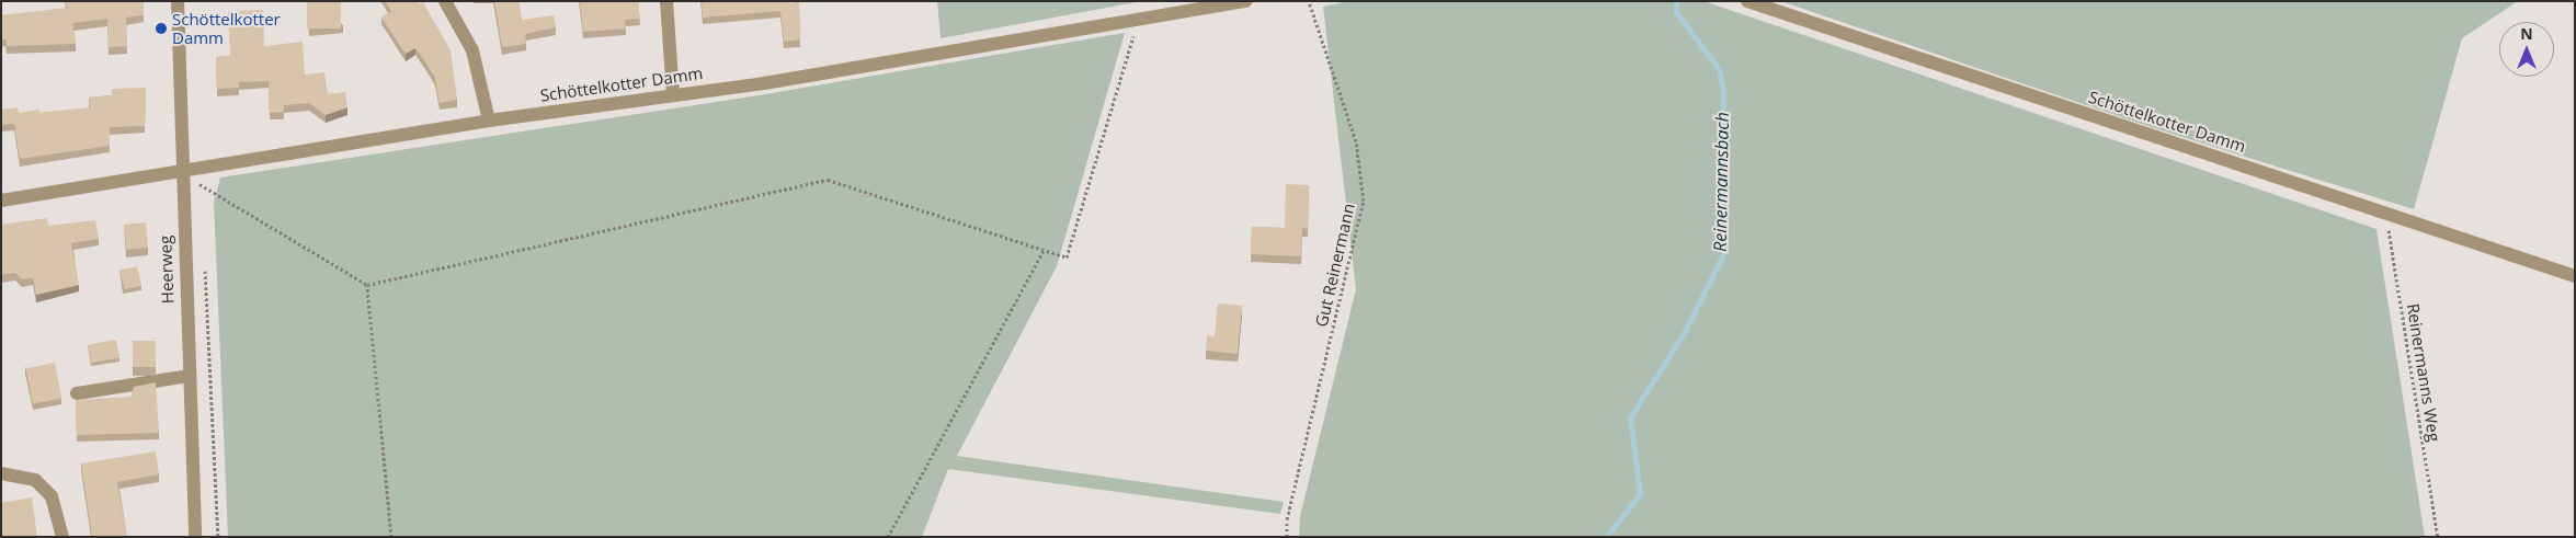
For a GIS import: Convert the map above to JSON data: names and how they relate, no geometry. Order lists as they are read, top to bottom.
{
  "streets": {
    "street": ["Schöttelkotter Damm", "Heerweg"],
    "path": ["Gut Reinermann", "Reinermanns Weg"]
  },
  "crossings": [
    ["Schöttelkotter Damm", "Heerweg"],
    ["Schöttelkotter Damm", "Reinermanns Weg"]
  ],
  "water": ["Reinermannsbach"],
  "places": ["Schöttelkotter Damm"],
  "north": "top"
}
